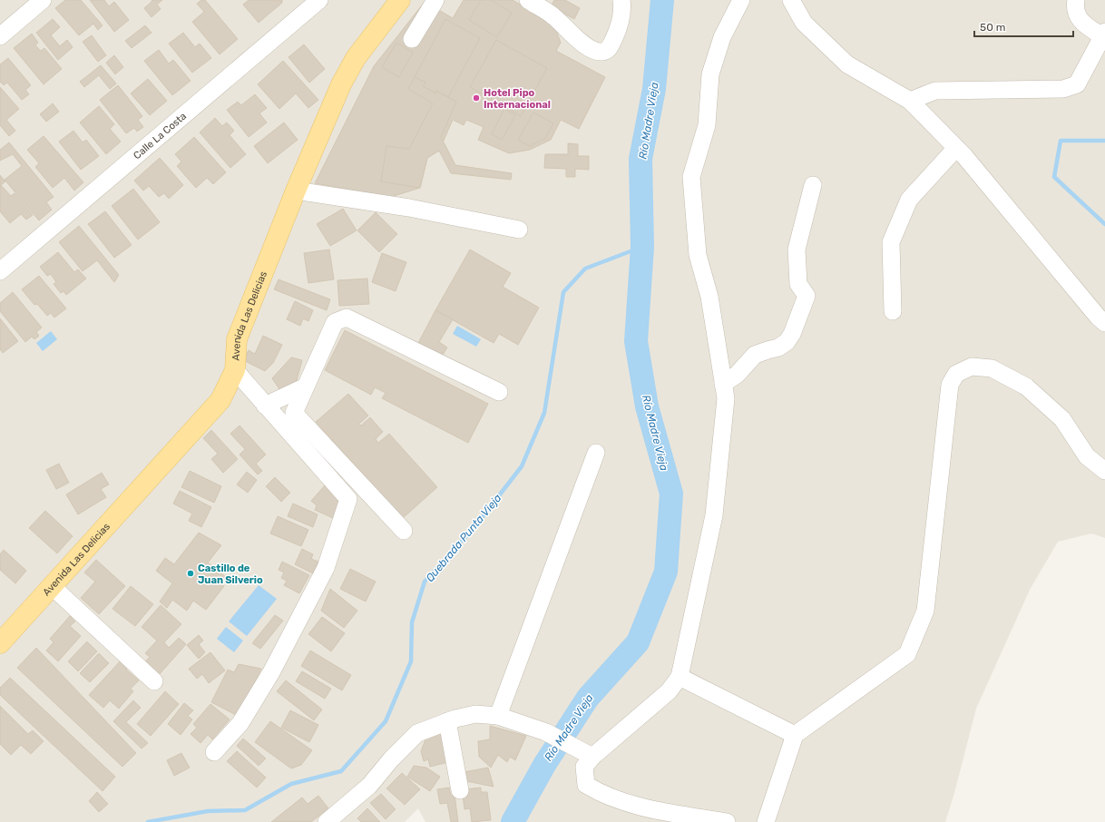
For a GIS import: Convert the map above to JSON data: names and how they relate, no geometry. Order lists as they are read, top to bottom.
{
  "streets": {
    "main road": ["Avenida Las Delicias"],
    "street": ["Calle La Costa"]
  },
  "water": ["Río Madre Vieja", "Quebrada Punta Vieja"],
  "places": ["Hotel Pipo Internacional", "Castillo de Juan Silverio"],
  "scale_bar": "50 m"
}
